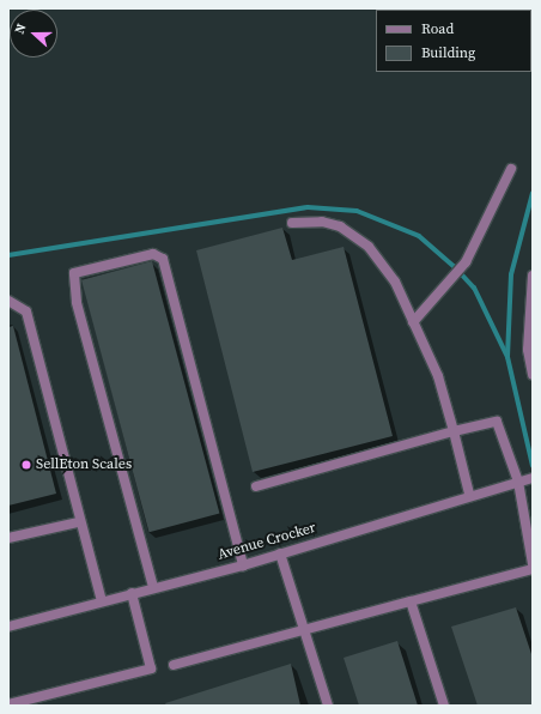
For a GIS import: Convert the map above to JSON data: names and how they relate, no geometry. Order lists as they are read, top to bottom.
{
  "streets": {
    "street": ["Avenue Crocker"]
  },
  "places": ["SellEton Scales"],
  "legend": ["Road", "Building"],
  "north": "left"
}
